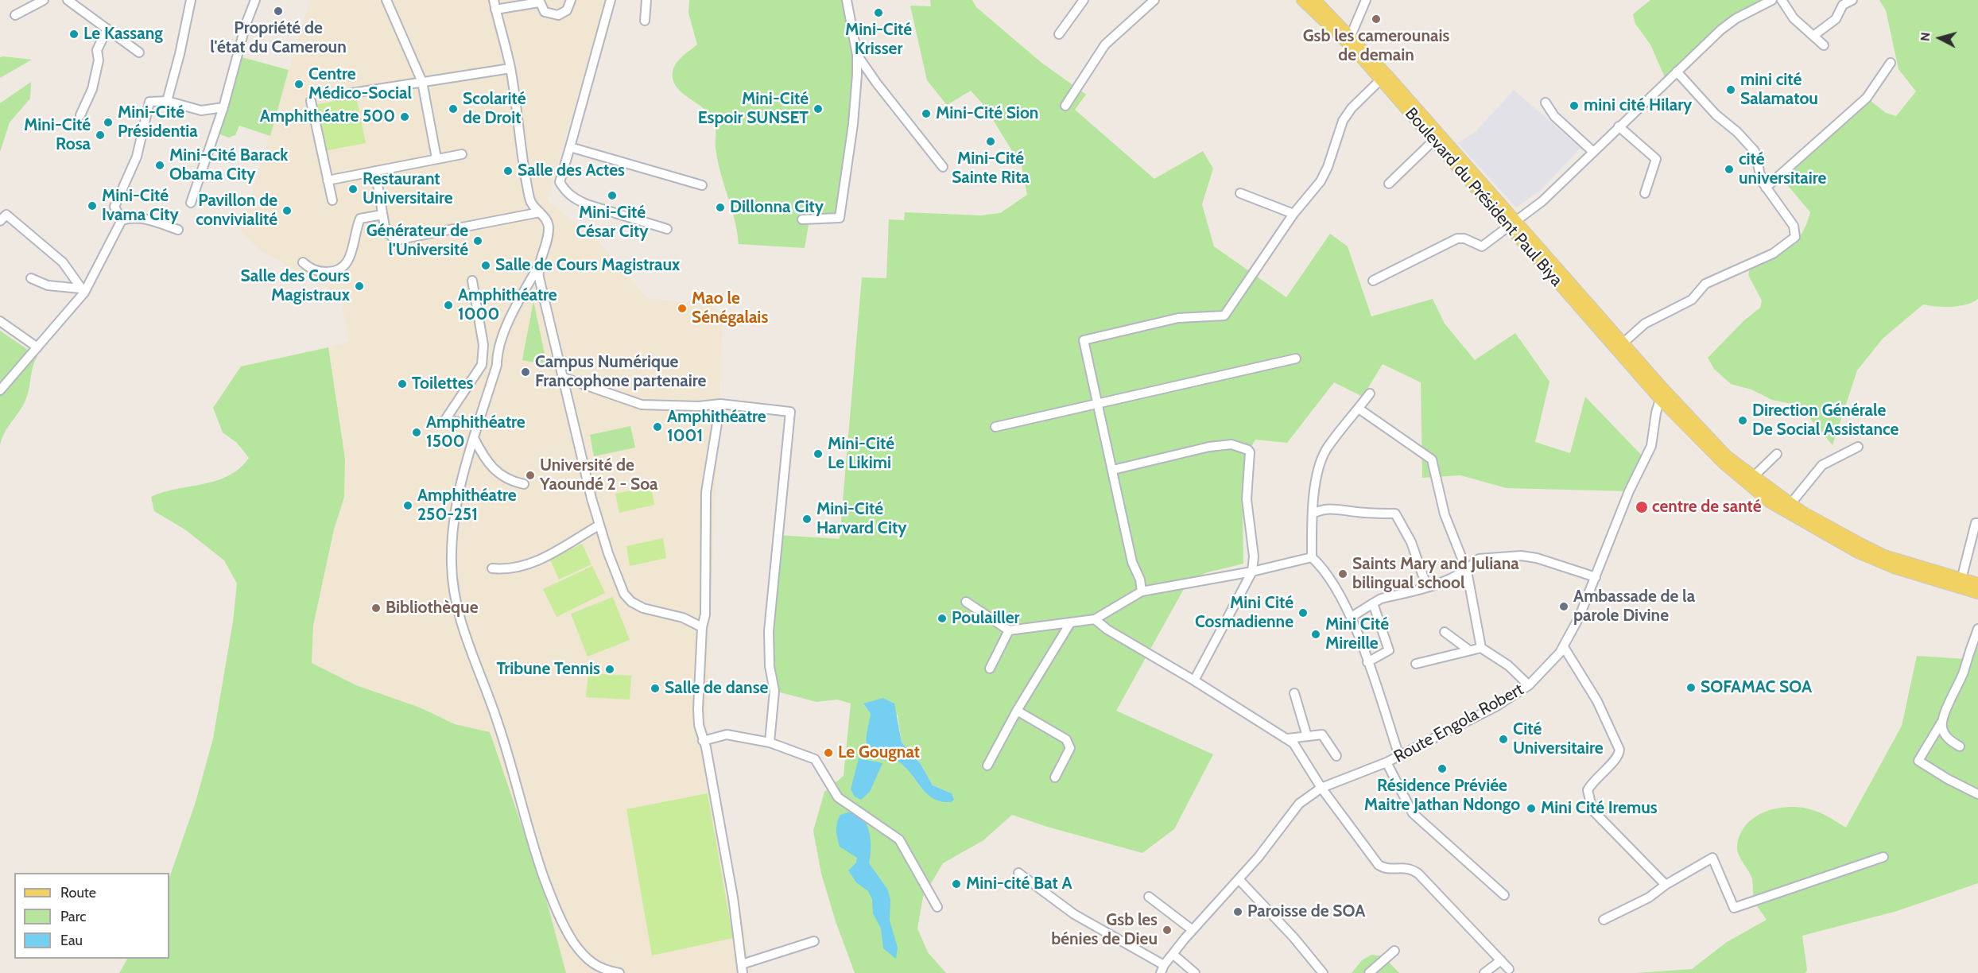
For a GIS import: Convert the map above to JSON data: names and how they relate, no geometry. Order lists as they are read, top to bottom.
{
  "streets": {
    "main road": ["Boulevard du Président Paul Biya"],
    "street": ["Route Engola Robert"]
  },
  "crossings": [
    ["Boulevard du Président Paul Biya", "Route Engola Robert"]
  ],
  "places": [
    "Propriété de l'état du Cameroun",
    "Mini-Cité Krisser",
    "Gsb les camerounais de demain",
    "Le Kassang",
    "Centre Médico-Social",
    "mini cité Salamatou",
    "mini cité Hilary",
    "Scolarité de Droit",
    "Mini-Cité Espoir SUNSET",
    "Mini-Cité Sion",
    "Amphithéatre 500",
    "Mini-Cité Présidentia",
    "Mini-Cité Rosa",
    "Mini-Cité Sainte Rita",
    "Mini-Cité Barack Obama City",
    "cité universitaire",
    "Salle des Actes",
    "Restaurant Universitaire",
    "Mini-Cité César City",
    "Mini-Cité Ivama City",
    "Dillonna City",
    "Pavillon de convivialité",
    "Générateur de l'Université",
    "Salle de Cours Magistraux",
    "Salle des Cours Magistraux",
    "Amphithéatre 1000",
    "Mao le Sénégalais",
    "Campus Numérique Francophone partenaire",
    "Toilettes",
    "Direction Générale De Social Assistance",
    "Amphithéatre 1001",
    "Amphithéatre 1500",
    "Mini-Cité Le Likimi",
    "Université de Yaoundé 2 - Soa",
    "Amphithéatre 250-251",
    "centre de santé",
    "Mini-Cité Harvard City",
    "Saints Mary and Juliana bilingual school",
    "Ambassade de la parole Divine",
    "Bibliothèque",
    "Mini Cité Cosmadienne",
    "Poulailler",
    "Mini Cité Mireille",
    "Tribune Tennis",
    "SOFAMAC SOA",
    "Salle de danse",
    "Cité Universitaire",
    "Le Gougnat",
    "Résidence Préviée Maitre Jathan Ndongo",
    "Mini Cité Iremus",
    "Mini-cité Bat A",
    "Paroisse de SOA",
    "Gsb les bénies de Dieu"
  ],
  "legend": ["Route", "Parc", "Eau"],
  "north": "left"
}
